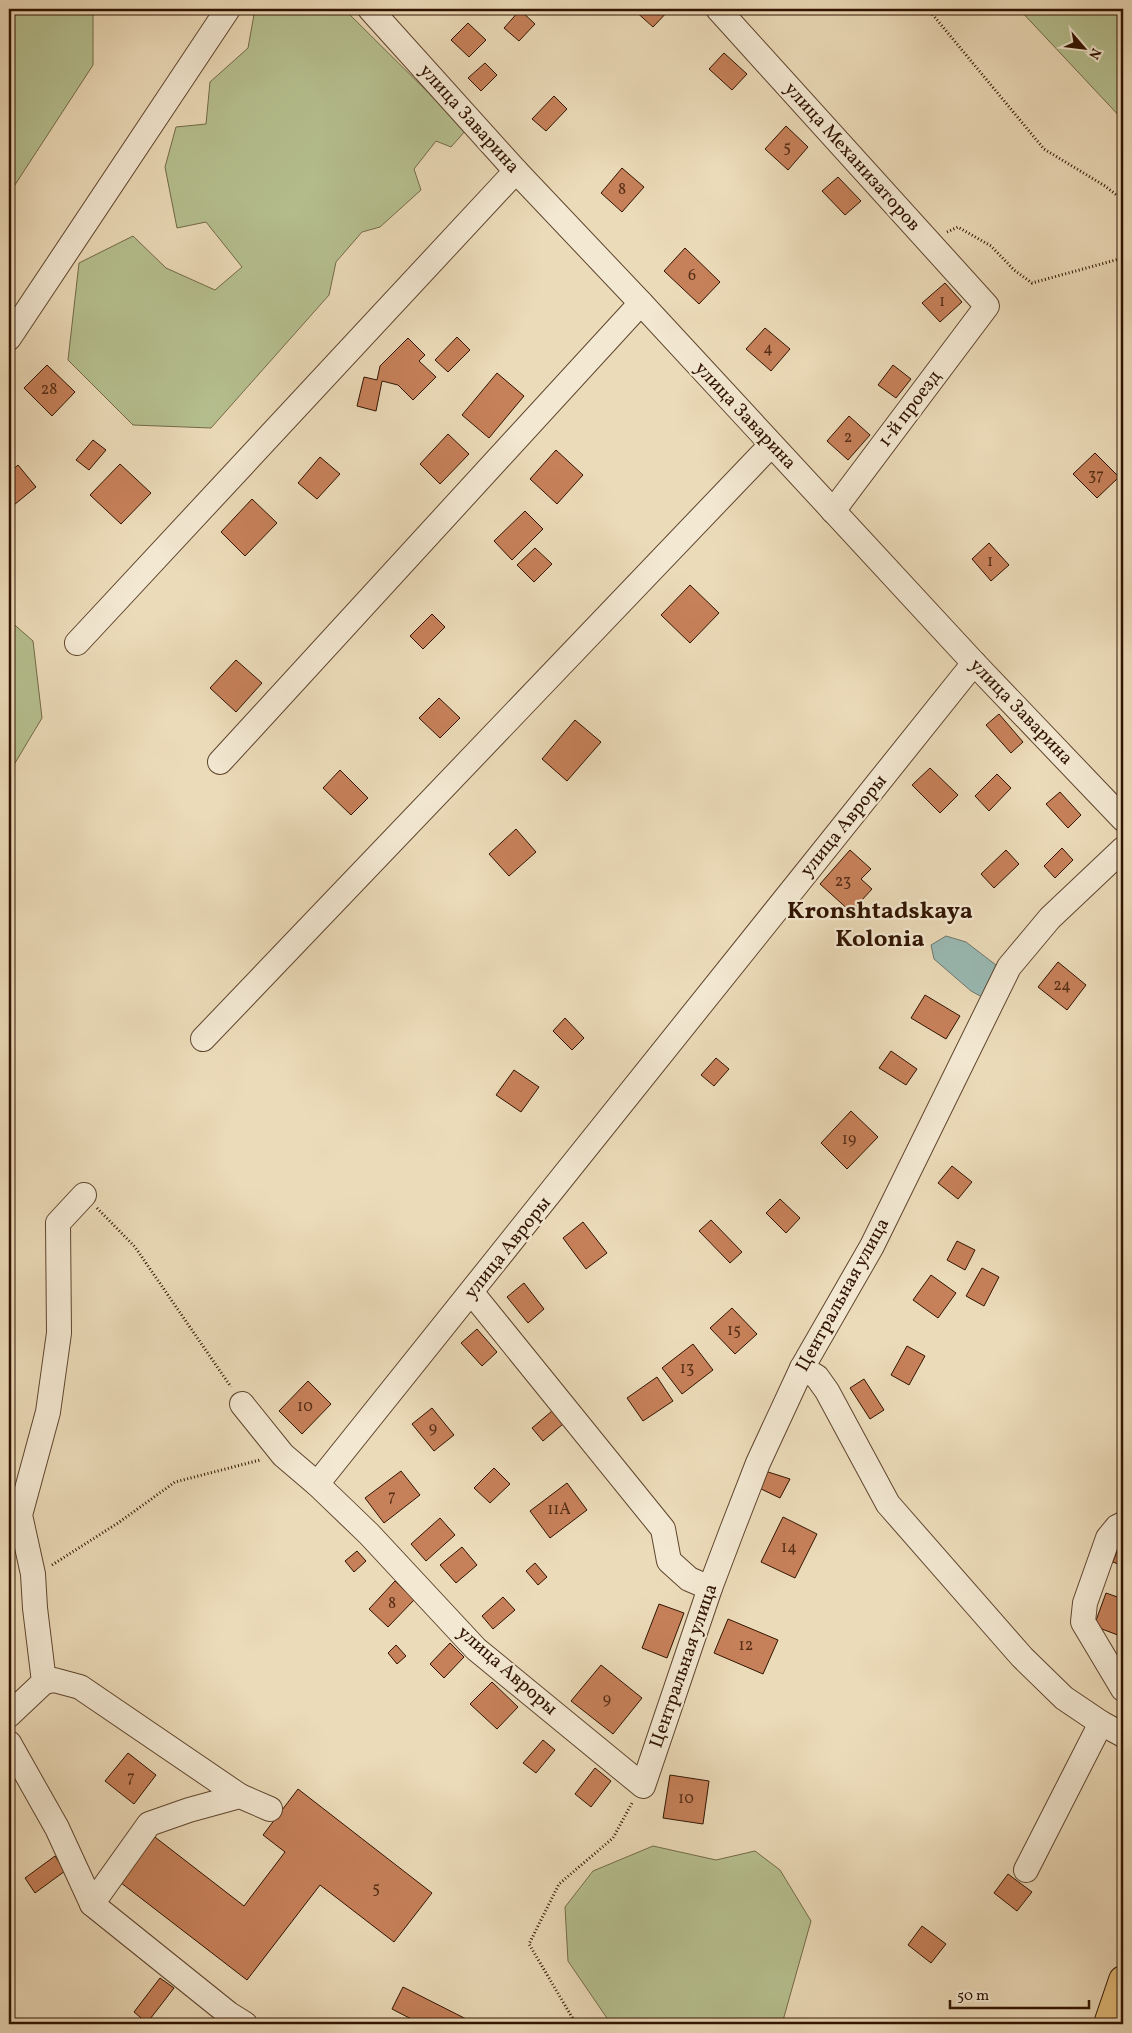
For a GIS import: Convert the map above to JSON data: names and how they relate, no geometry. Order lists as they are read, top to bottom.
{
  "streets": {
    "street": [
      "улица Заварина",
      "улица Механизаторов",
      "1-й проезд",
      "улица Авроры",
      "Центральная улица"
    ]
  },
  "crossings": [
    ["улица Заварина", "1-й проезд"],
    ["улица Заварина", "улица Авроры"],
    ["улица Механизаторов", "1-й проезд"],
    ["улица Авроры", "Центральная улица"]
  ],
  "districts": ["Kronshtadskaya Kolonia"],
  "house_numbers": [
    "5",
    "8",
    "6",
    "1",
    "4",
    "28",
    "2",
    "37",
    "1",
    "23",
    "24",
    "19",
    "15",
    "13",
    "10",
    "9",
    "7",
    "11А",
    "14",
    "8",
    "12",
    "9",
    "7",
    "10",
    "5"
  ],
  "scale_bar": "50 m",
  "north": "bottom right"
}
